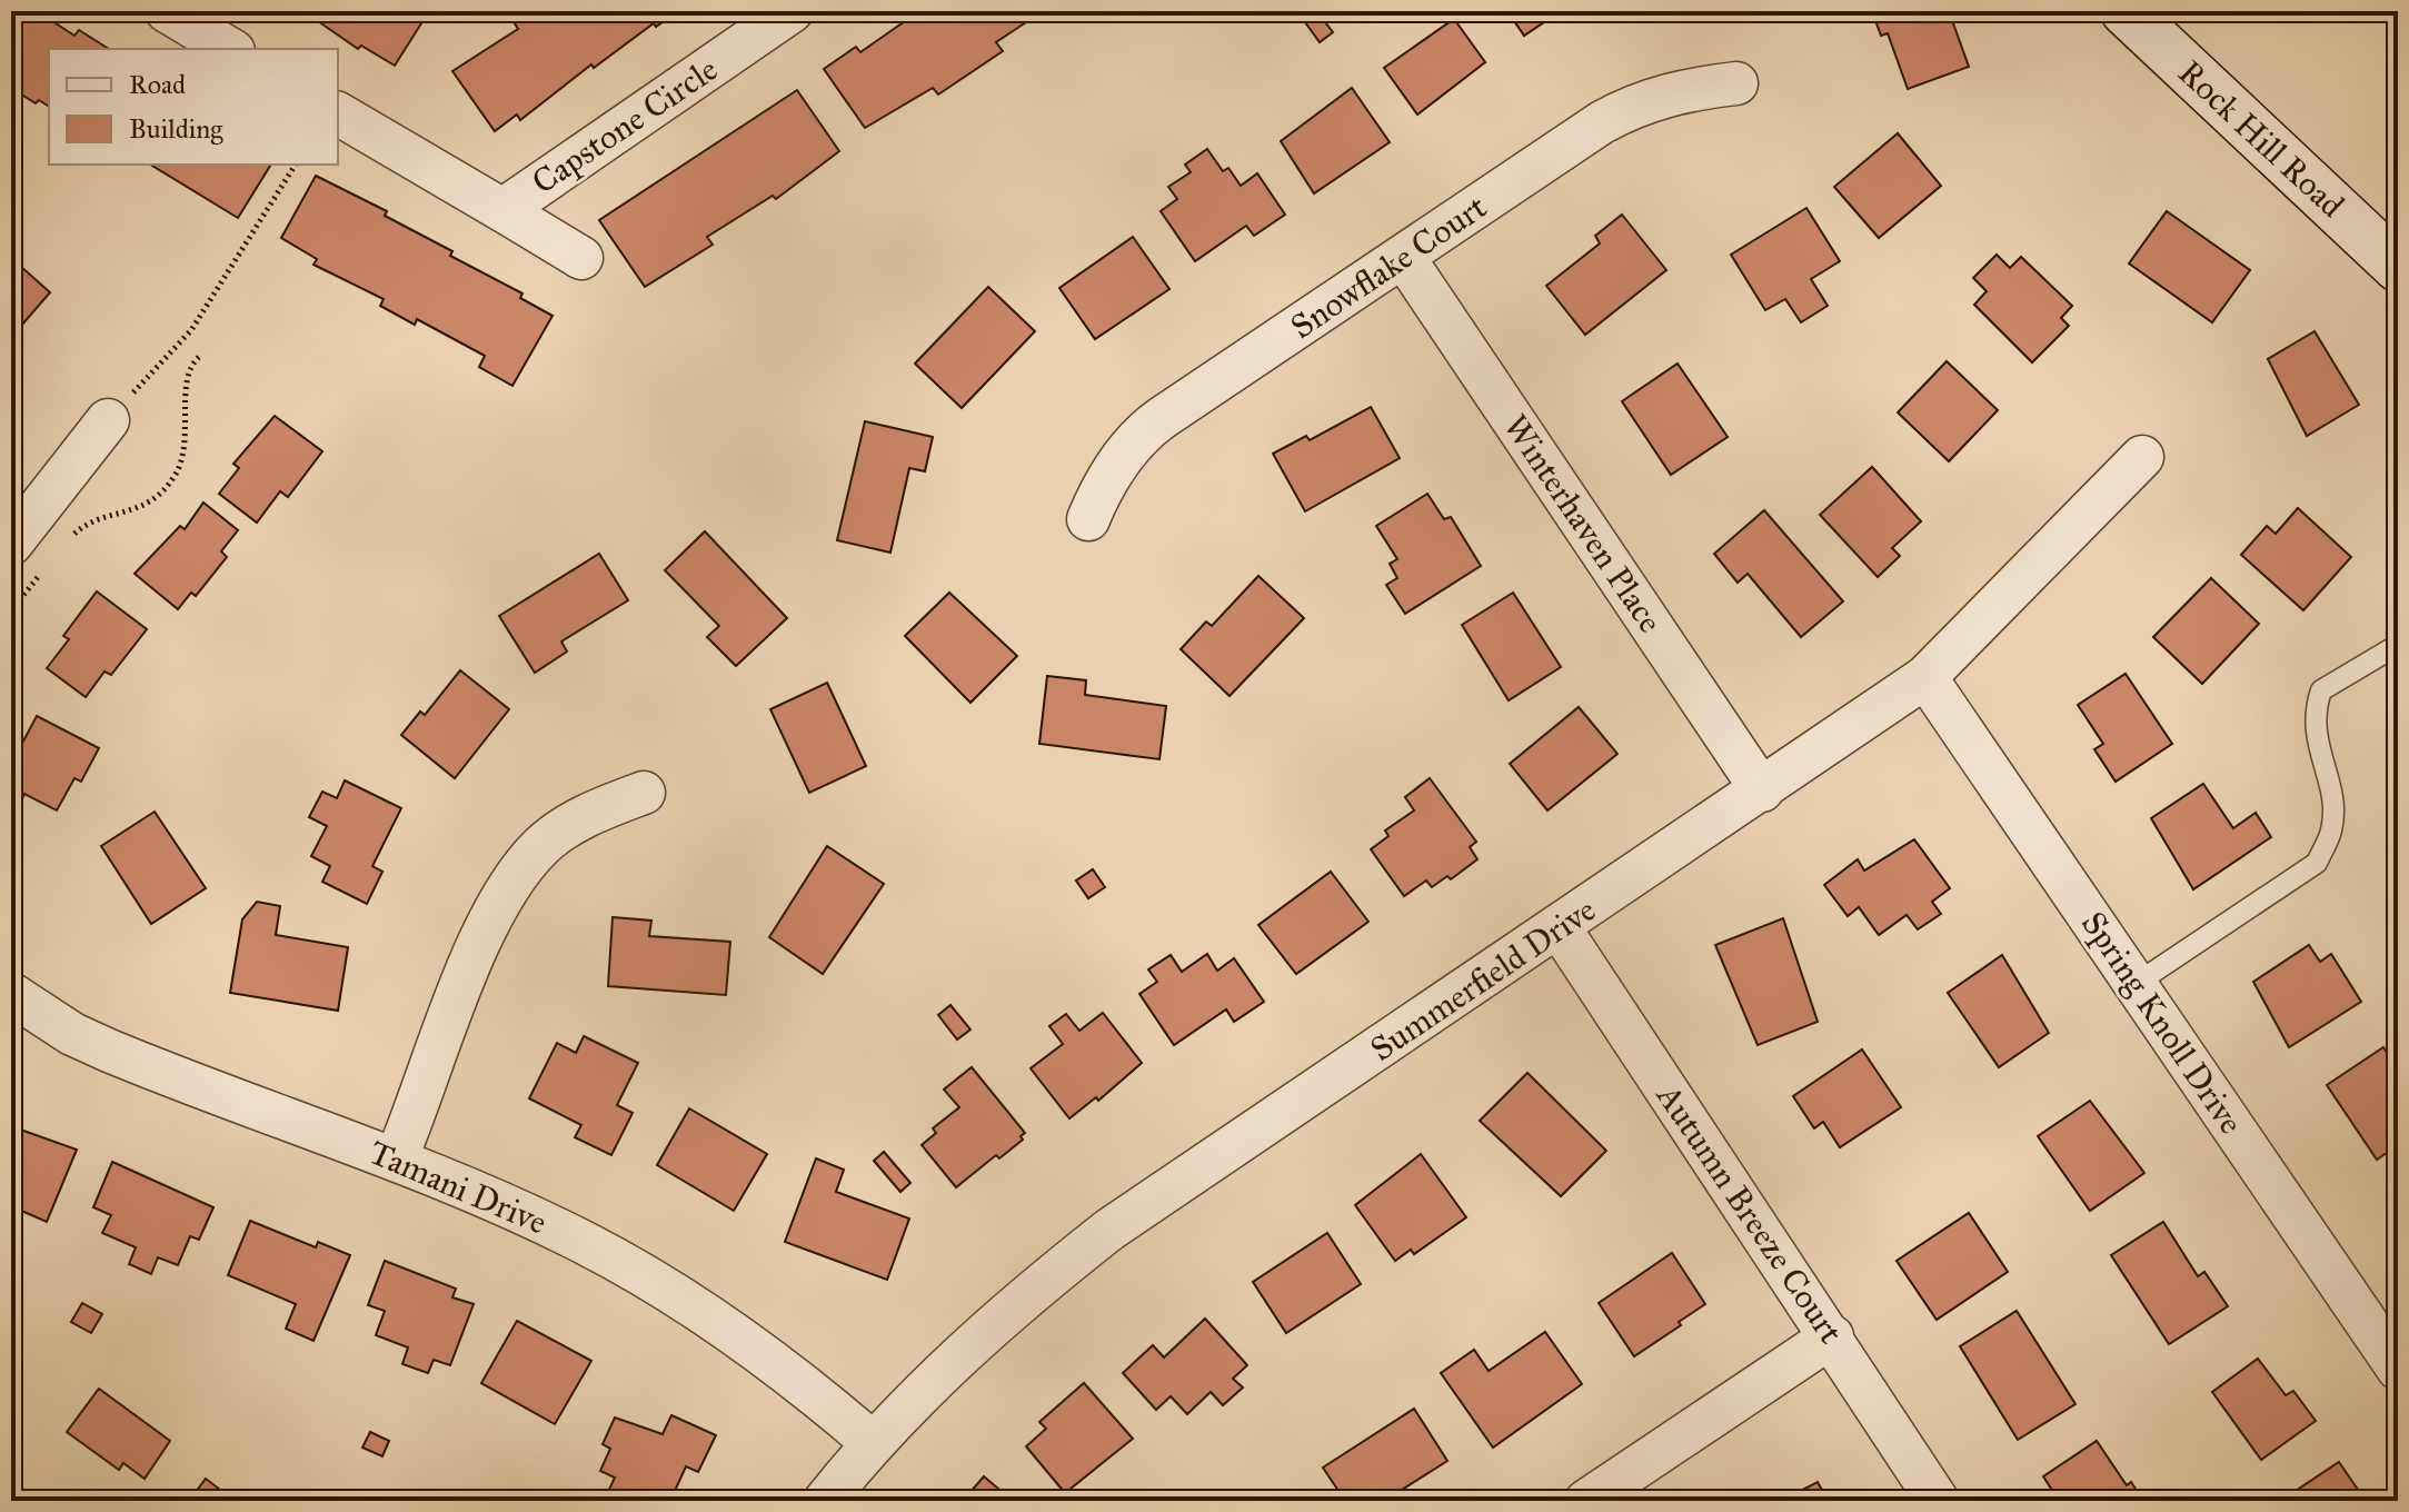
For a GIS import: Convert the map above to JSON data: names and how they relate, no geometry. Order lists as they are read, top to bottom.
{
  "streets": {
    "street": [
      "Capstone Circle",
      "Rock Hill Road",
      "Snowflake Court",
      "Winterhaven Place",
      "Summerfield Drive",
      "Spring Knoll Drive",
      "Tamani Drive",
      "Autumn Breeze Court"
    ]
  },
  "crossings": [
    ["Snowflake Court", "Winterhaven Place"],
    ["Winterhaven Place", "Summerfield Drive"],
    ["Summerfield Drive", "Spring Knoll Drive"],
    ["Summerfield Drive", "Tamani Drive"],
    ["Summerfield Drive", "Autumn Breeze Court"]
  ],
  "legend": ["Road", "Building"]
}
